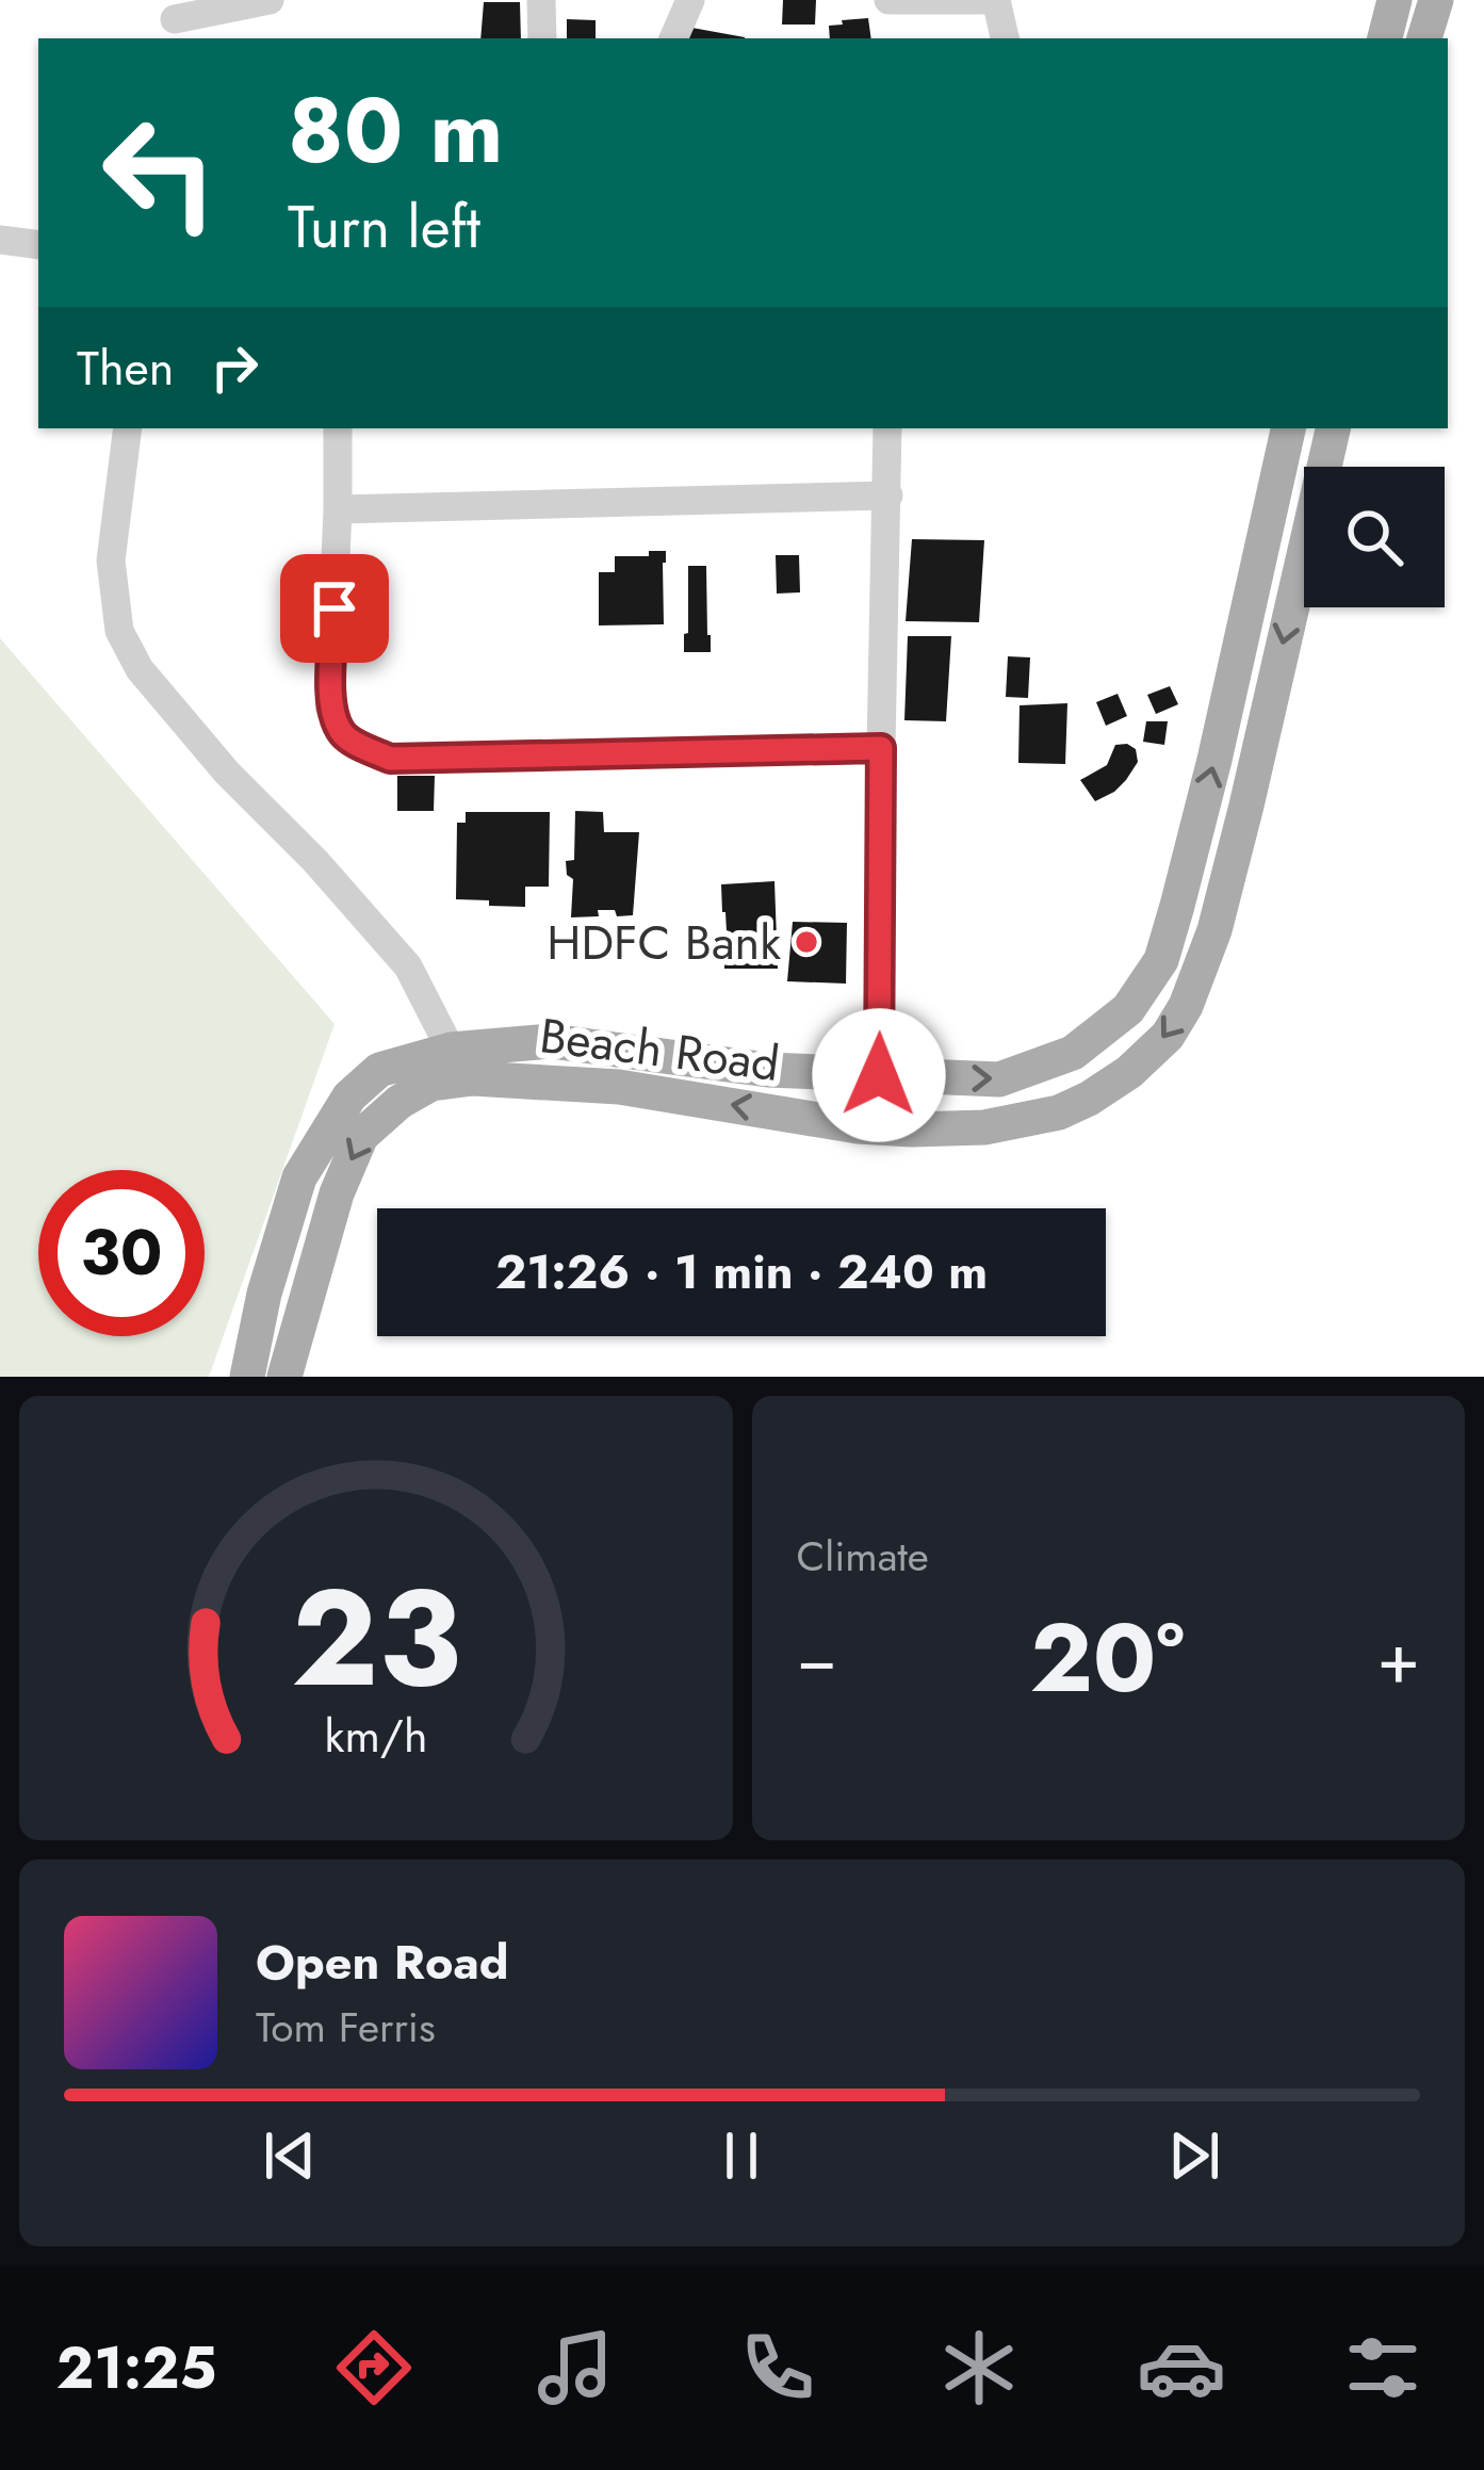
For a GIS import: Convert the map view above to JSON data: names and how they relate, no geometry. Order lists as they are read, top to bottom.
{
  "streets": {
    "main road": ["Beach Road"]
  },
  "places": ["HDFC Bank"],
  "page": {
    "turn": ["80 m", "Turn left"],
    "then": "Then",
    "limit": "30",
    "trip": "21:26 · 1 min · 240 m",
    "tile": "Climate",
    "heat": ["−", "20°", "+"],
    "song": ["Open Road", "Tom Ferris"],
    "tabs": "21:25",
    "gauge": ["23", "km/h"]
  }
}
